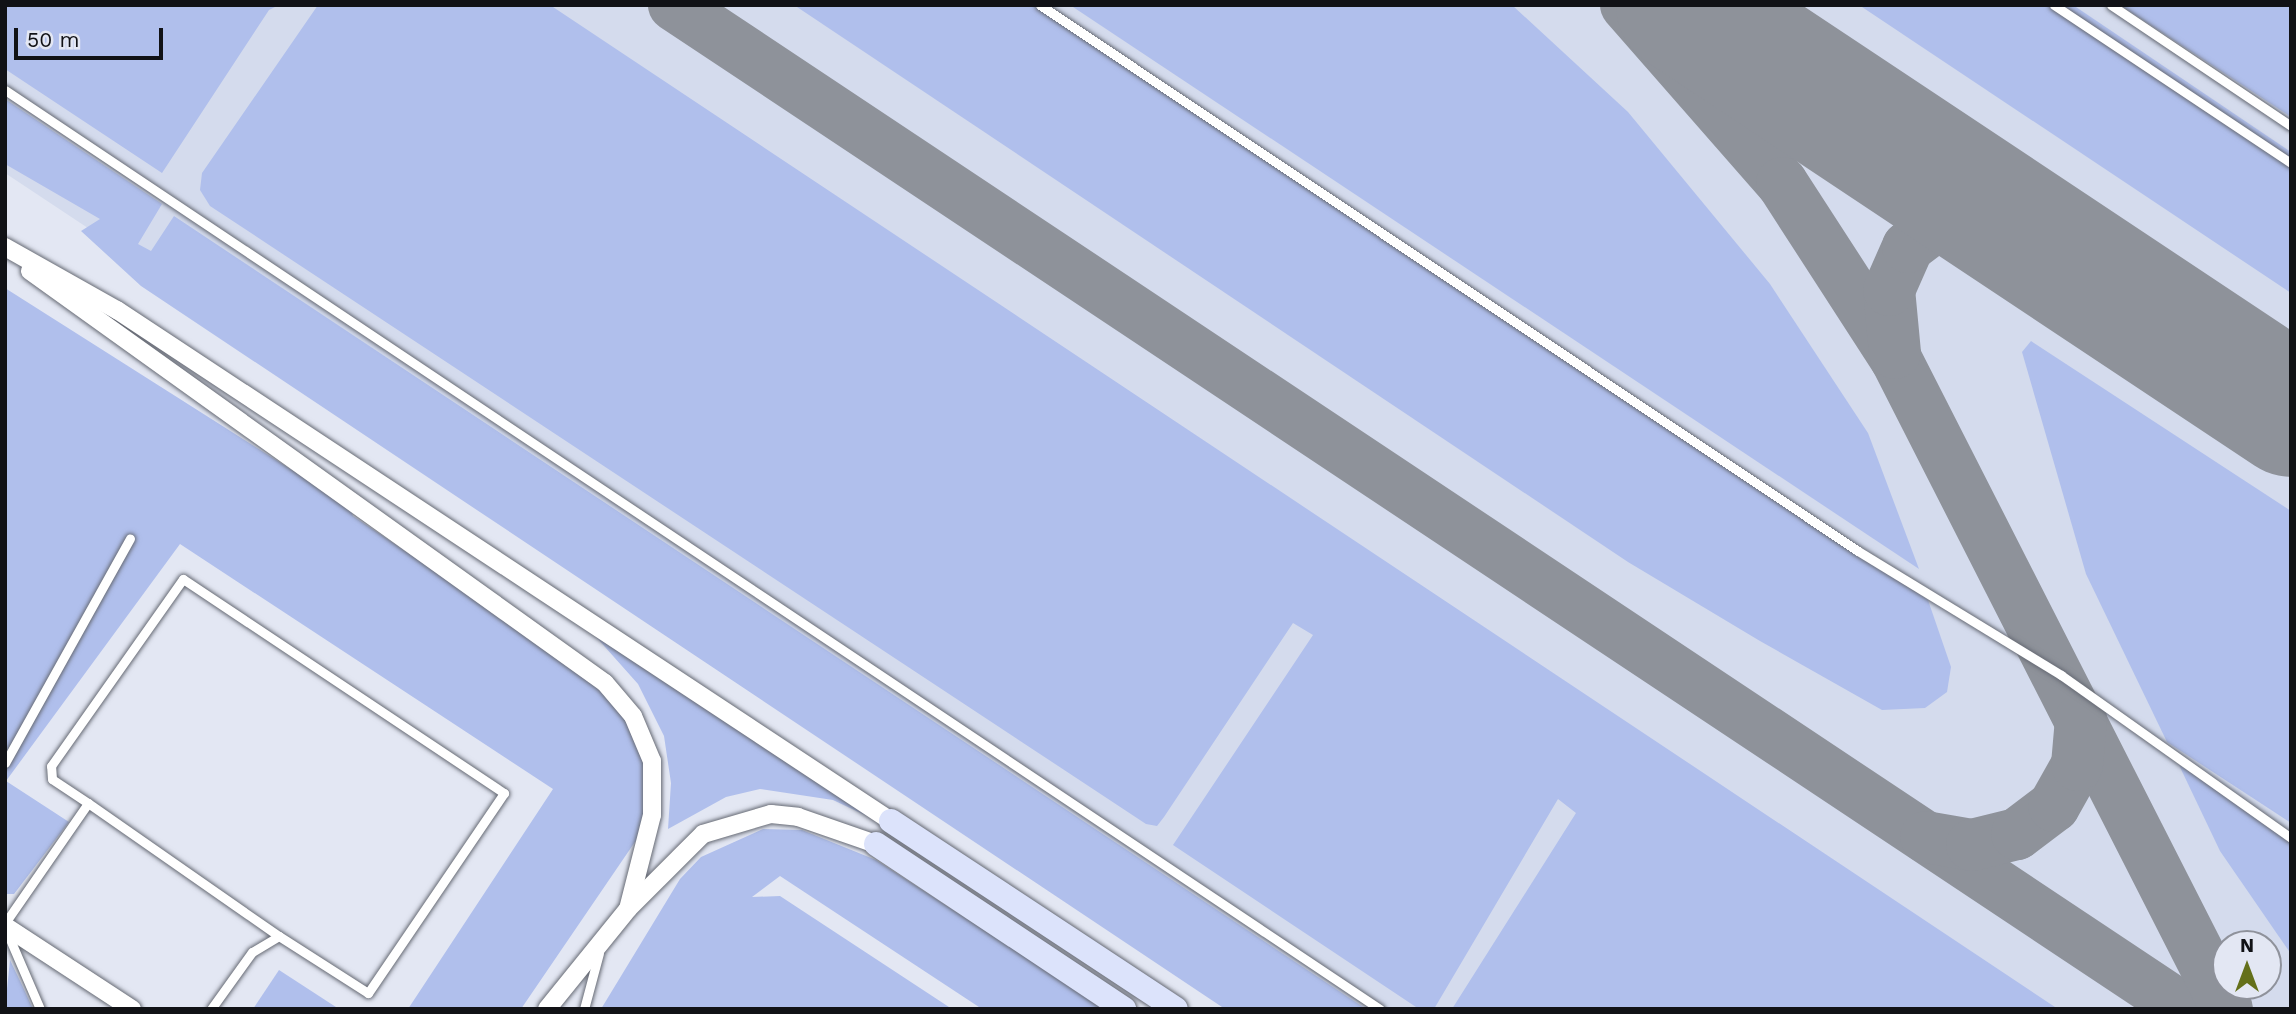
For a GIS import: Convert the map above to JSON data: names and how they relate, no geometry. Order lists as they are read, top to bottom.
{
  "scale_bar": "50 m",
  "north": "top"
}
